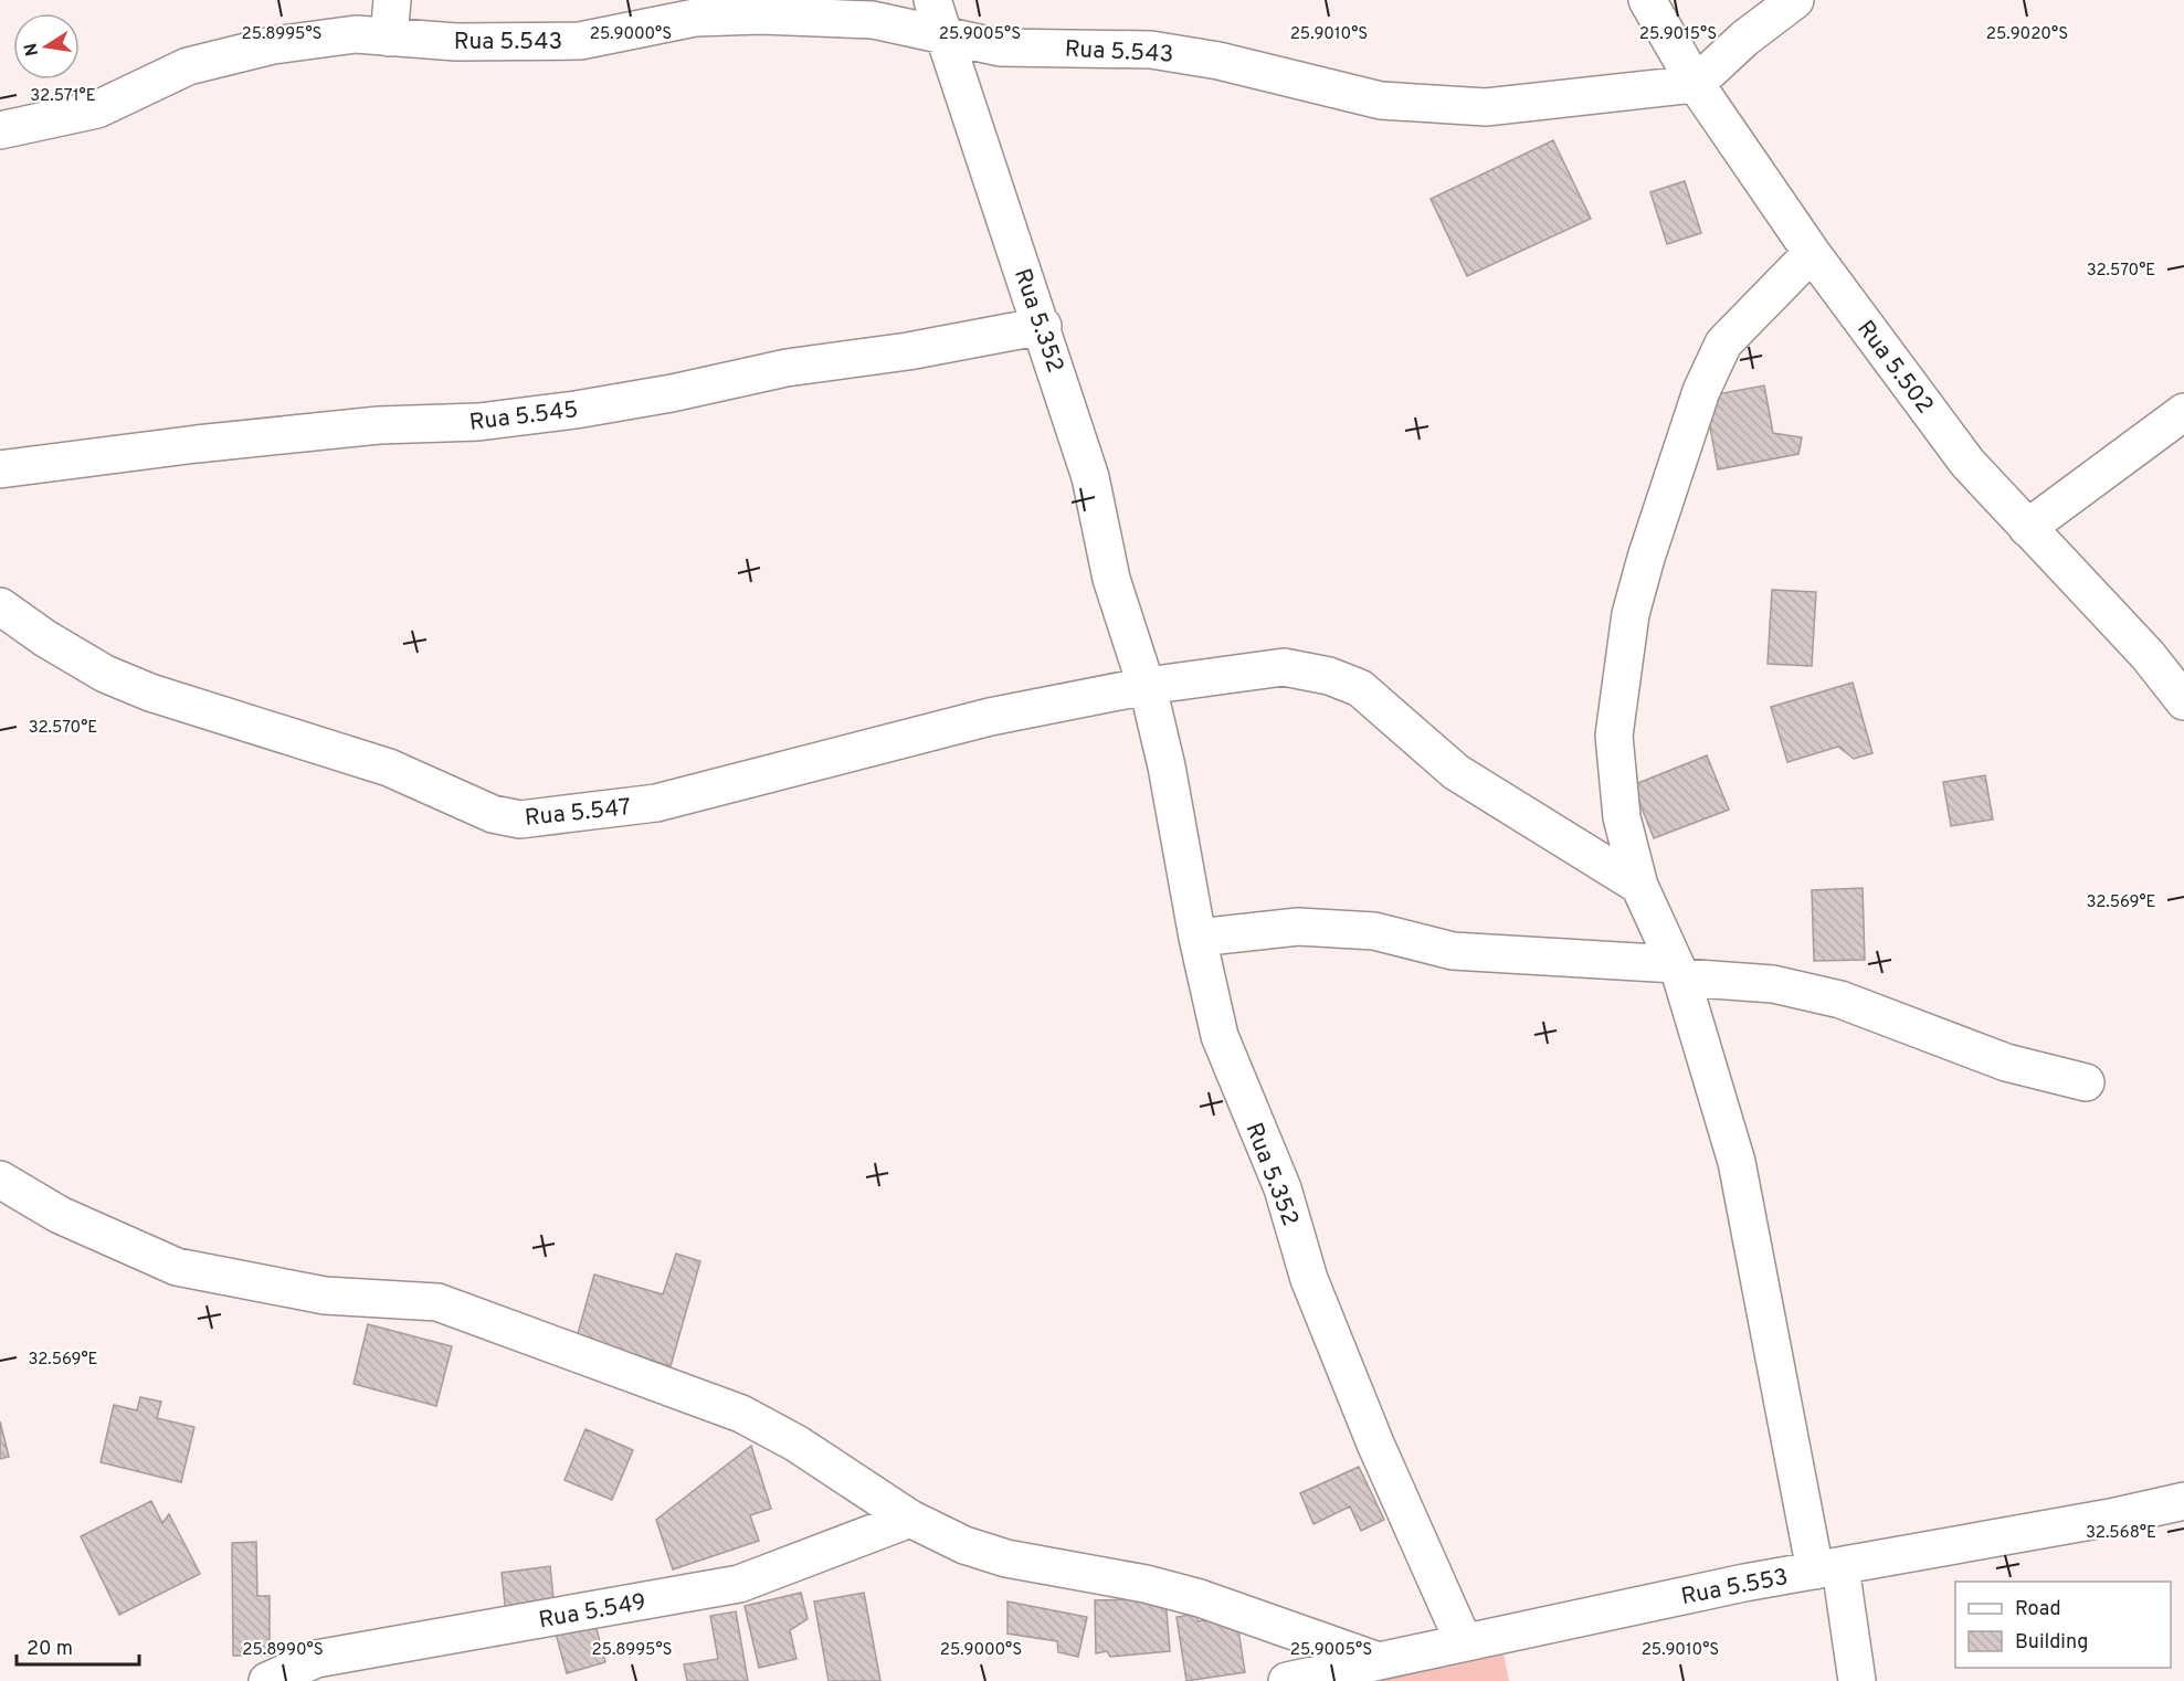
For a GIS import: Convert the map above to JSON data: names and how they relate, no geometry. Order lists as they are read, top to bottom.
{
  "streets": {
    "street": [
      "Rua 5.543",
      "Rua 5.352",
      "Rua 5.502",
      "Rua 5.545",
      "Rua 5.547",
      "Rua 5.553",
      "Rua 5.549"
    ]
  },
  "crossings": [
    ["Rua 5.543", "Rua 5.352"],
    ["Rua 5.543", "Rua 5.502"],
    ["Rua 5.352", "Rua 5.545"],
    ["Rua 5.352", "Rua 5.547"],
    ["Rua 5.352", "Rua 5.553"]
  ],
  "legend": ["Road", "Building"],
  "scale_bar": "20 m",
  "north": "left",
  "coordinates": [
    "25.8995°S",
    "25.9000°S",
    "25.9005°S",
    "25.9010°S",
    "25.9015°S",
    "25.9020°S",
    "32.571°E",
    "32.570°E",
    "32.569°E",
    "32.568°E",
    "25.8990°S"
  ]
}
